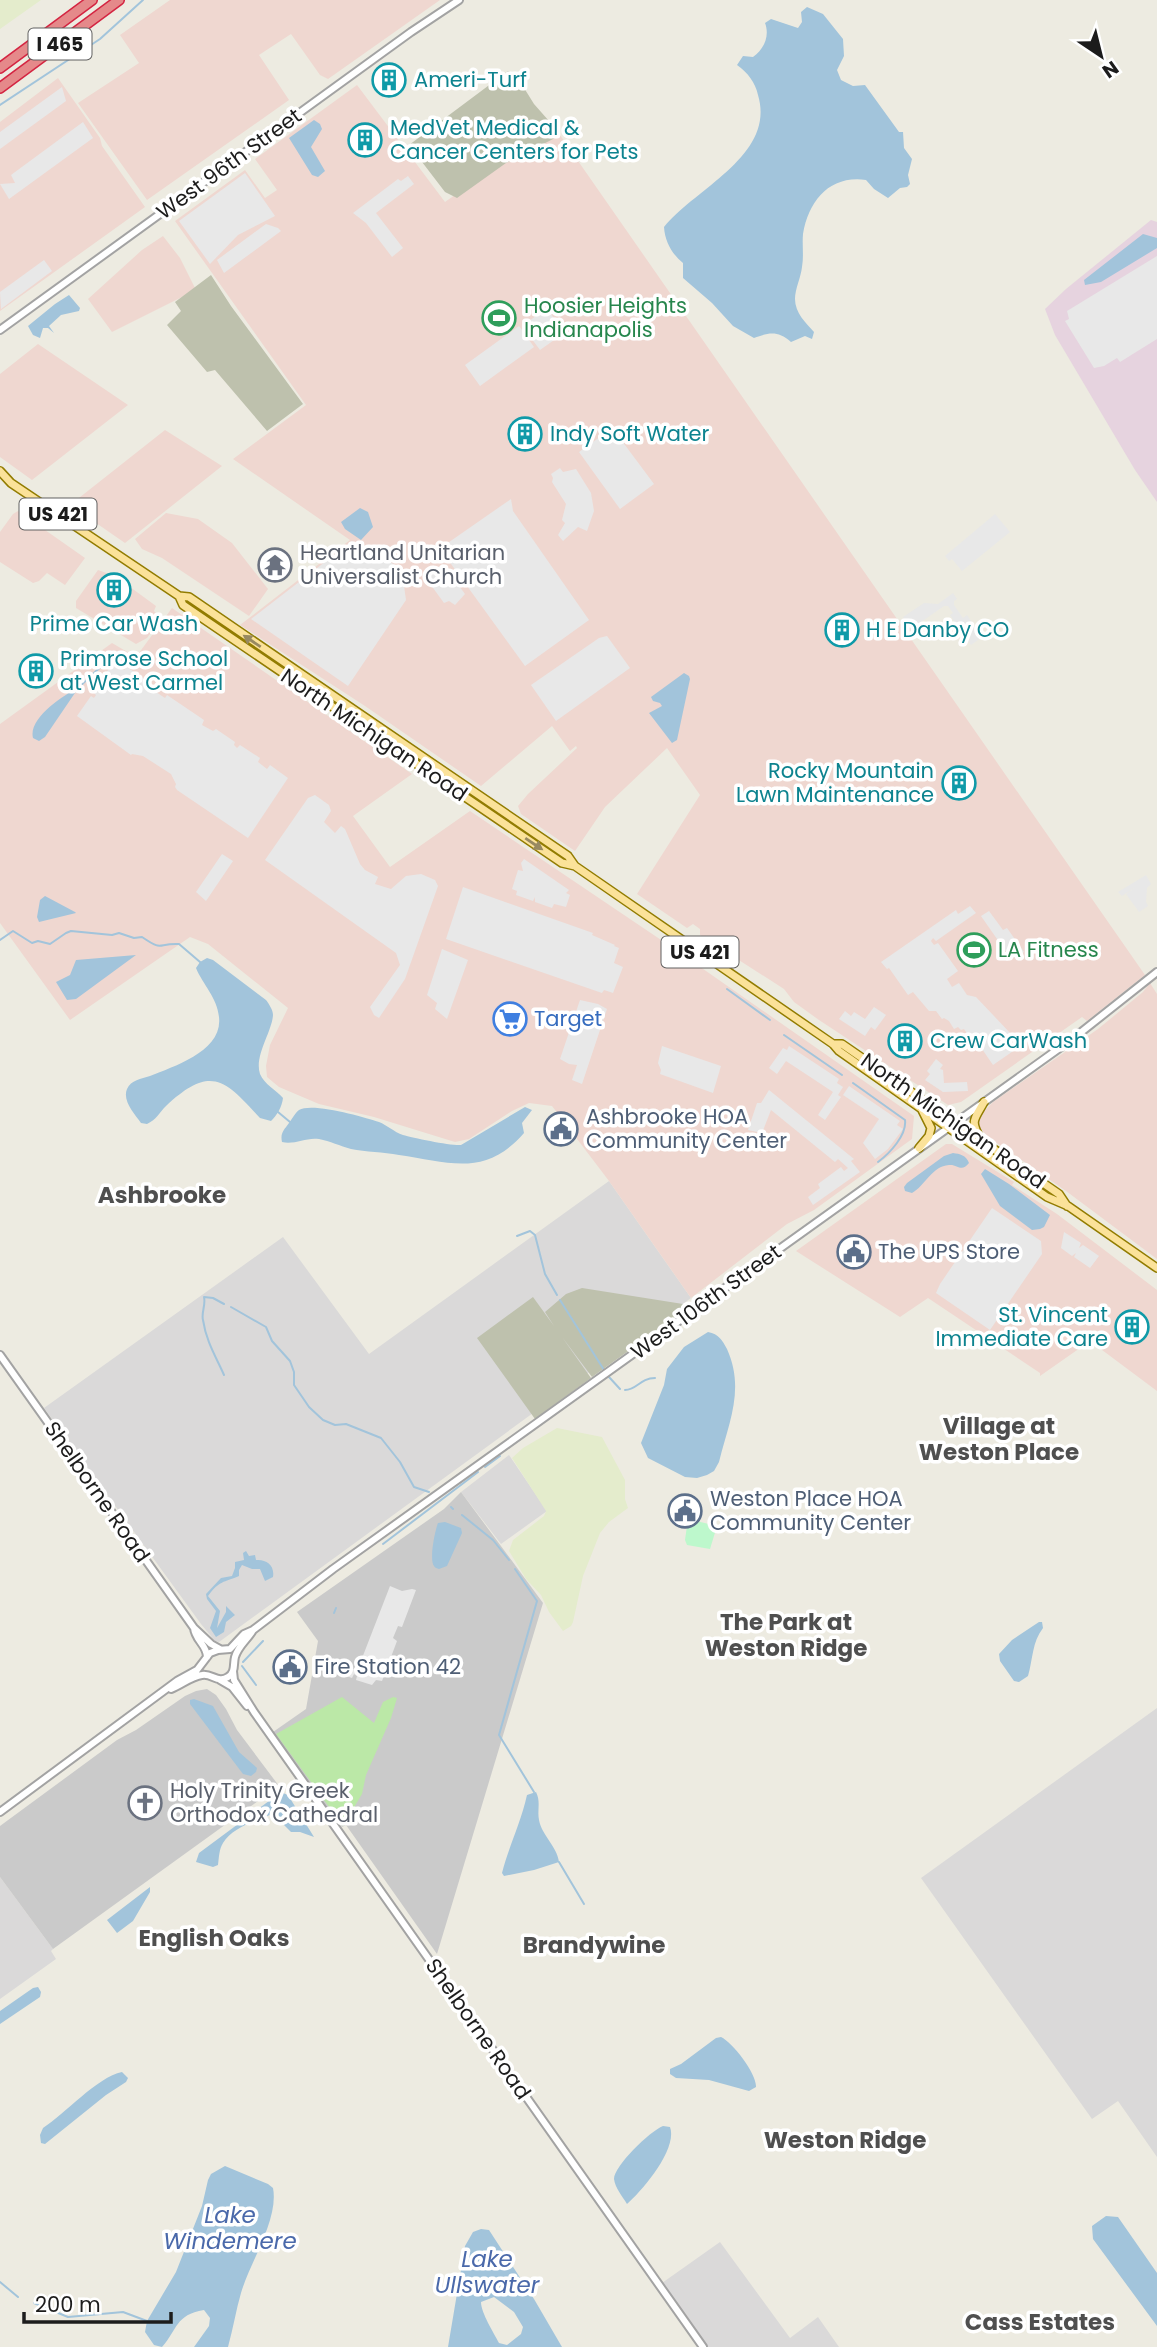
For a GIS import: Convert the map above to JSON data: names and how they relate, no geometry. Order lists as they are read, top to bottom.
{
  "streets": {
    "highway": ["I 465"],
    "main road": ["US 421", "North Michigan Road"],
    "street": ["West 96th Street", "West 106th Street", "Shelborne Road"]
  },
  "crossings": [
    ["North Michigan Road", "West 106th Street"],
    ["West 106th Street", "Shelborne Road"]
  ],
  "districts": [
    "Ashbrooke",
    "Village at Weston Place",
    "The Park at Weston Ridge",
    "English Oaks",
    "Brandywine",
    "Weston Ridge",
    "Cass Estates"
  ],
  "water": ["Lake Windemere", "Lake Ullswater"],
  "places": {
    "building": [
      "Ameri-Turf",
      "MedVet Medical & Cancer Centers for Pets",
      "Indy Soft Water",
      "Prime Car Wash",
      "H E Danby CO",
      "Primrose School at West Carmel",
      "Rocky Mountain Lawn Maintenance",
      "Crew CarWash",
      "St. Vincent Immediate Care"
    ],
    "sports": ["Hoosier Heights Indianapolis", "LA Fitness"],
    "temple": ["Heartland Unitarian Universalist Church"],
    "supermarket": ["Target"],
    "public building": [
      "Ashbrooke HOA Community Center",
      "The UPS Store",
      "Weston Place HOA Community Center",
      "Fire Station 42"
    ],
    "church": ["Holy Trinity Greek Orthodox Cathedral"]
  },
  "scale_bar": "200 m",
  "north": "bottom right"
}
